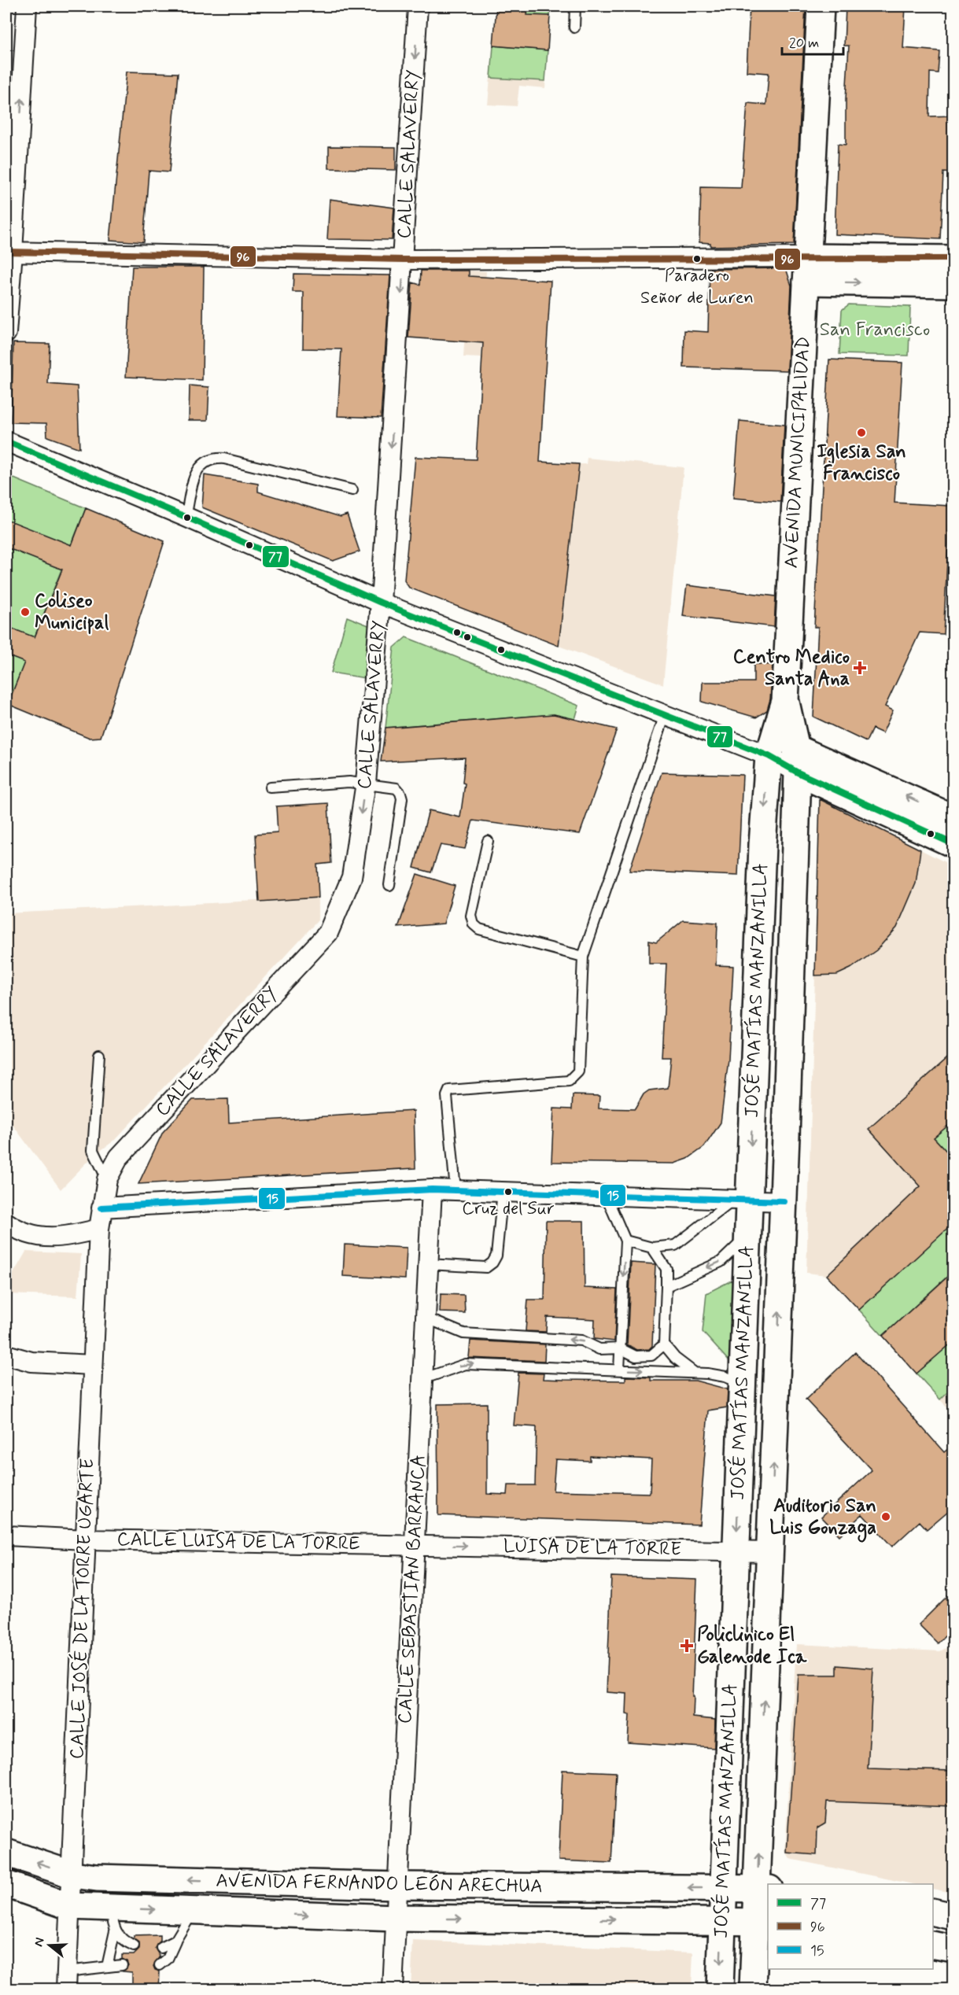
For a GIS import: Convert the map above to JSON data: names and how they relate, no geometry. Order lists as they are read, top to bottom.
{
  "streets": {
    "main road": ["AVENIDA MUNICIPALIDAD", "JOSÉ MATÍAS MANZANILLA", "AVENIDA FERNANDO LEÓN ARECHUA"],
    "street": [
      "CALLE SALAVERRY",
      "CALLE LUISA DE LA TORRE",
      "LUISA DE LA TORRE",
      "CALLE SEBASTIAN BARRANCA",
      "CALLE JOSÉ DE LA TORRE UGARTE"
    ]
  },
  "crossings": [
    ["CALLE SALAVERRY", "CALLE JOSÉ DE LA TORRE UGARTE"],
    ["AVENIDA MUNICIPALIDAD", "JOSÉ MATÍAS MANZANILLA"],
    ["JOSÉ MATÍAS MANZANILLA", "LUISA DE LA TORRE"],
    ["JOSÉ MATÍAS MANZANILLA", "AVENIDA FERNANDO LEÓN ARECHUA"],
    ["CALLE LUISA DE LA TORRE", "LUISA DE LA TORRE"],
    ["CALLE LUISA DE LA TORRE", "CALLE SEBASTIAN BARRANCA"],
    ["CALLE LUISA DE LA TORRE", "CALLE JOSÉ DE LA TORRE UGARTE"],
    ["LUISA DE LA TORRE", "CALLE SEBASTIAN BARRANCA"],
    ["CALLE SEBASTIAN BARRANCA", "AVENIDA FERNANDO LEÓN ARECHUA"],
    ["CALLE JOSÉ DE LA TORRE UGARTE", "AVENIDA FERNANDO LEÓN ARECHUA"]
  ],
  "one_way": ["CALLE SALAVERRY", "LUISA DE LA TORRE"],
  "parks": ["San Francisco"],
  "places": {
    "other": [
      "Paradero Señor de Luren",
      "Iglesia San Francisco",
      "Coliseo Municipal",
      "Cruz del Sur",
      "Auditorio San Luis Gonzaga"
    ],
    "health": ["Centro Medico Santa Ana", "Policlinico El Galenode Ica"]
  },
  "lines": ["transit line 96", "transit line 77", "transit line 15"],
  "legend": ["77", "96", "15"],
  "scale_bar": "20 m",
  "north": "left"
}
